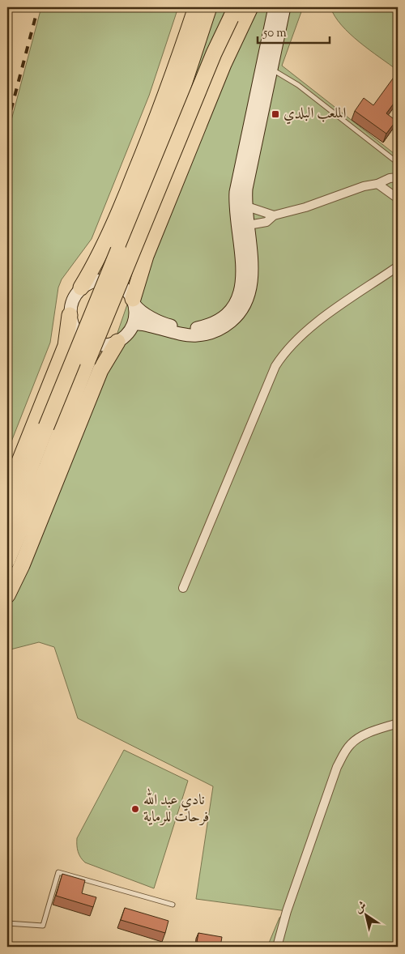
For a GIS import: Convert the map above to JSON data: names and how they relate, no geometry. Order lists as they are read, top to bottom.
{
  "places": {
    "transit": ["الملعب البلدي"],
    "other": ["نادي عبد الله فرحات للرماية"]
  },
  "scale_bar": "50 m",
  "north": "top left"
}
